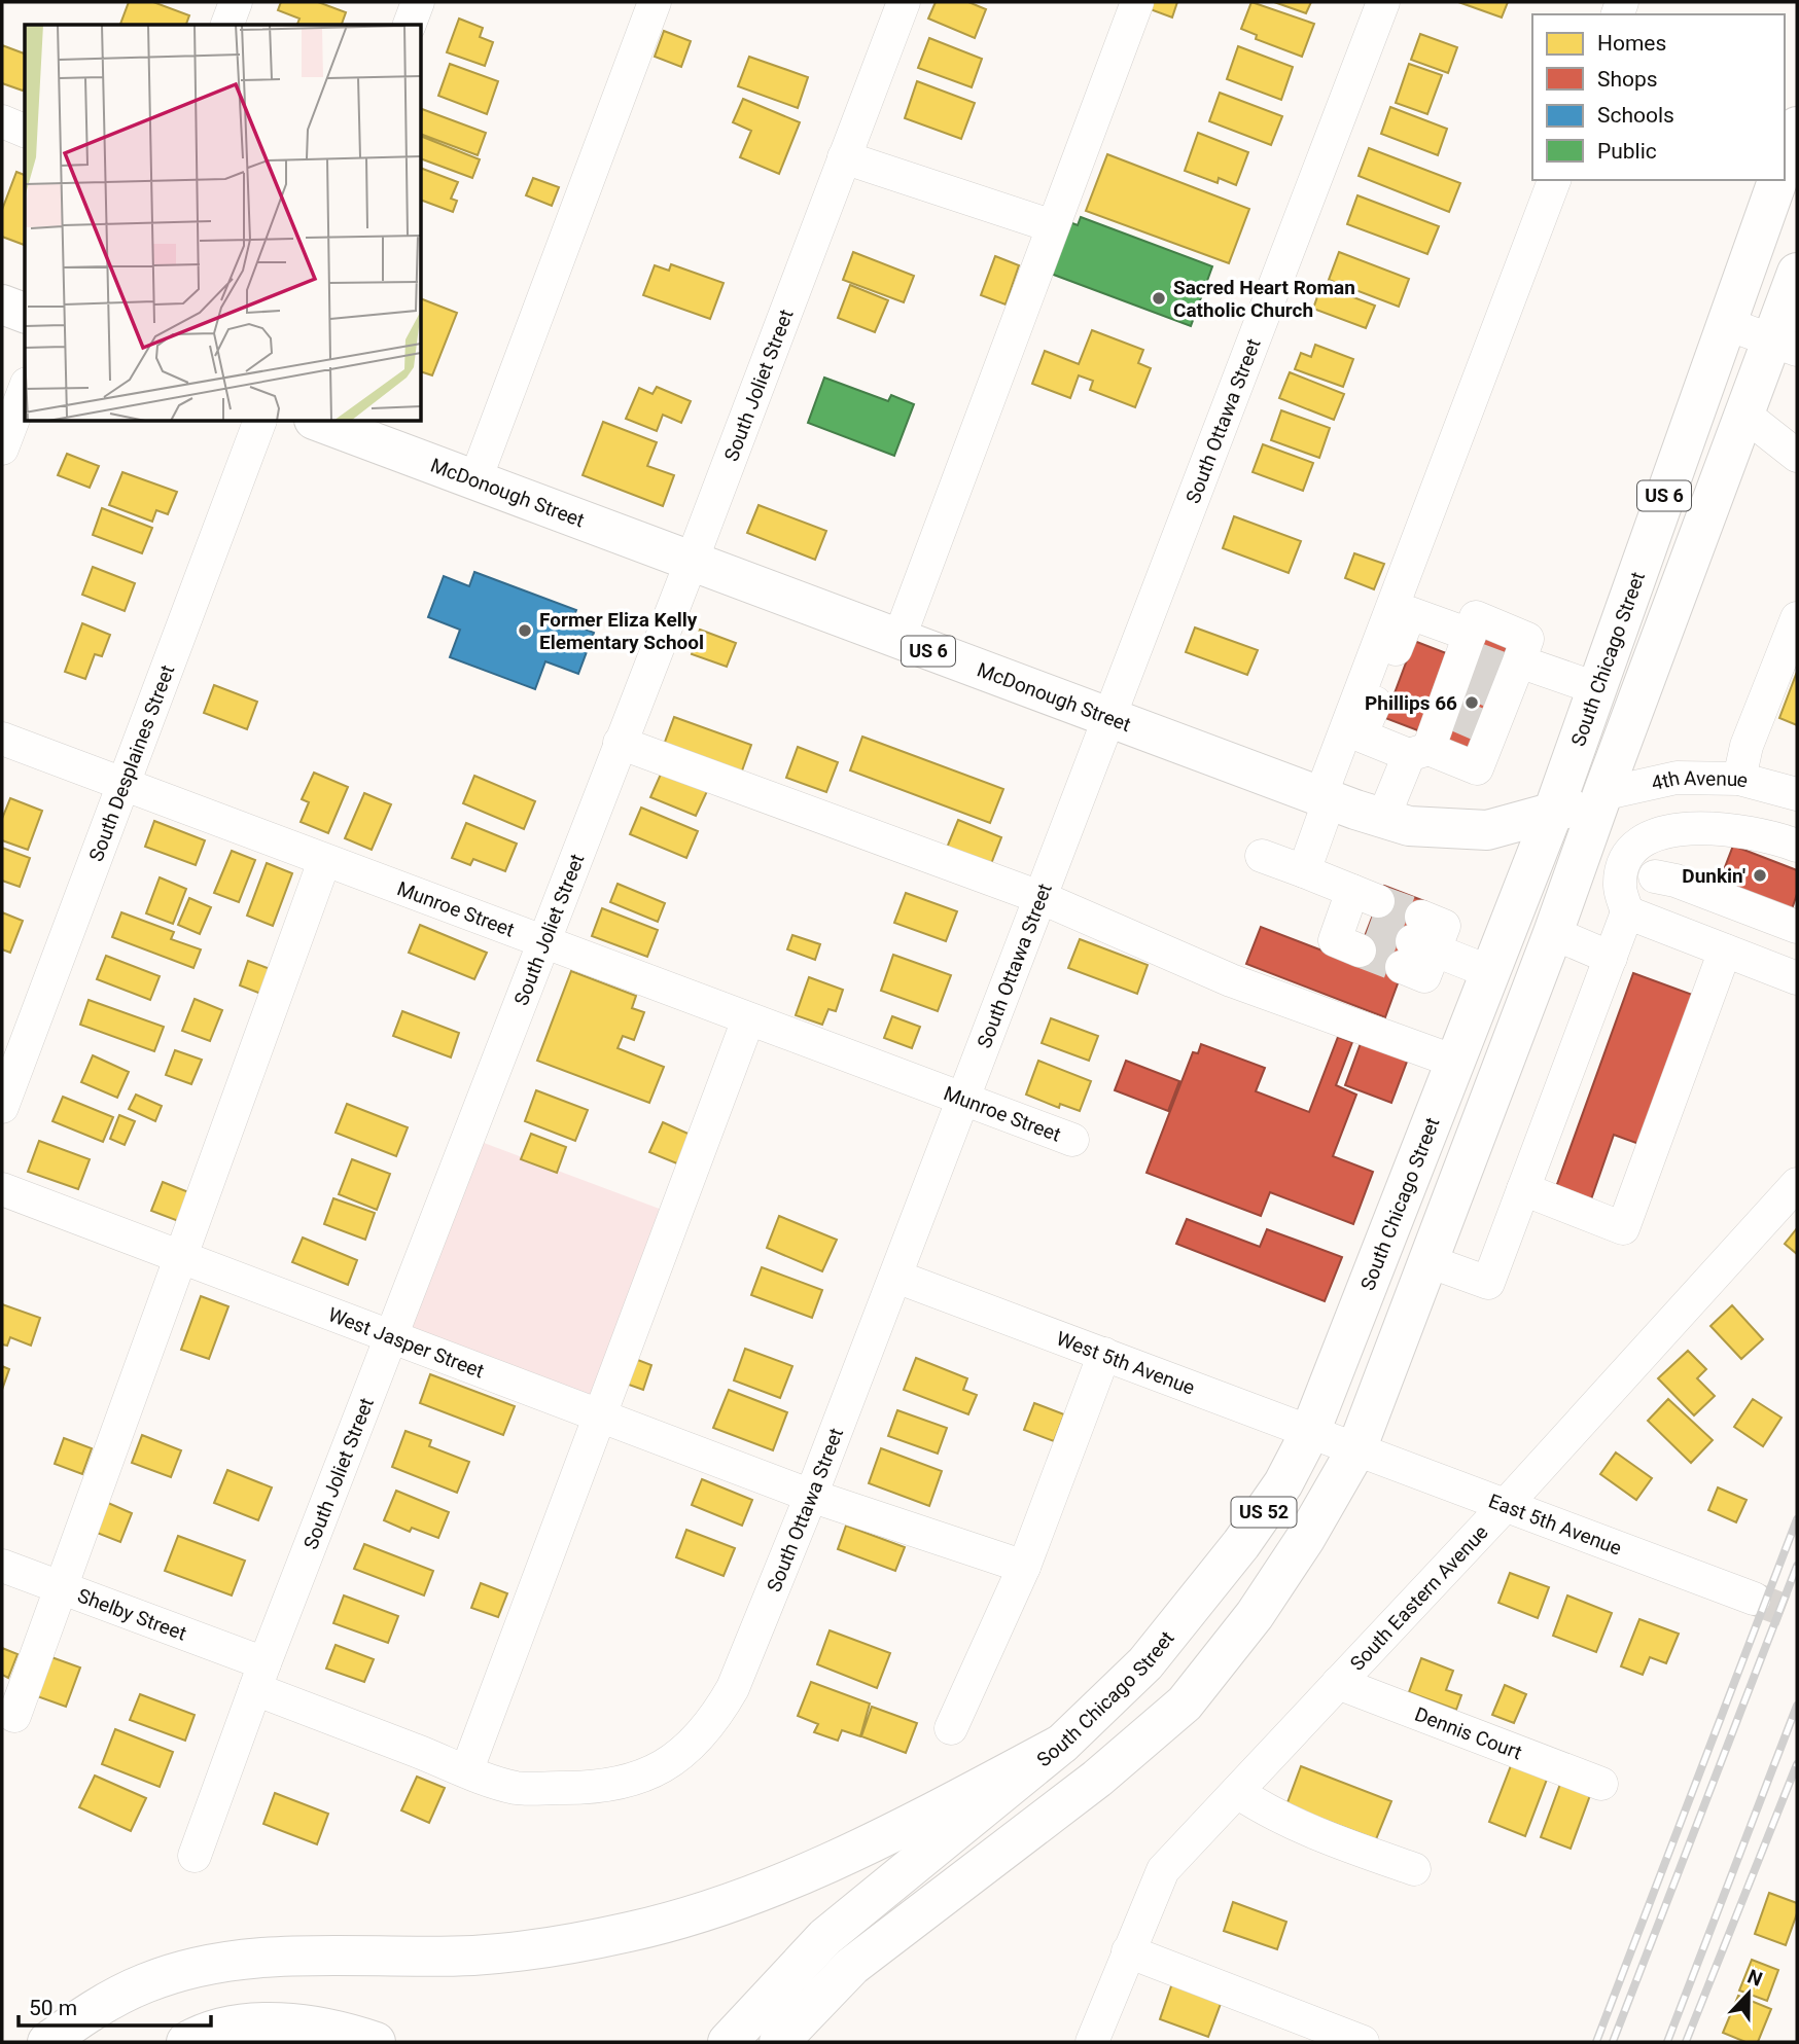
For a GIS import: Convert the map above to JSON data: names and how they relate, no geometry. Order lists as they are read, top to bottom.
{
  "streets": {
    "main road": [
      "McDonough Street",
      "US 6",
      "South Chicago Street",
      "US 52"
    ],
    "street": [
      "South Joliet Street",
      "South Ottawa Street",
      "South Desplaines Street",
      "4th Avenue",
      "Munroe Street",
      "West Jasper Street",
      "West 5th Avenue",
      "East 5th Avenue",
      "South Eastern Avenue",
      "Shelby Street",
      "Dennis Court"
    ]
  },
  "crossings": [
    ["South Joliet Street", "McDonough Street"],
    ["South Joliet Street", "Munroe Street"],
    ["South Joliet Street", "West Jasper Street"],
    ["South Joliet Street", "Shelby Street"],
    ["South Ottawa Street", "McDonough Street"],
    ["South Ottawa Street", "Munroe Street"],
    ["South Ottawa Street", "West Jasper Street"],
    ["South Ottawa Street", "West 5th Avenue"],
    ["South Ottawa Street", "Shelby Street"],
    ["McDonough Street", "South Chicago Street"],
    ["McDonough Street", "4th Avenue"],
    ["South Chicago Street", "4th Avenue"],
    ["South Chicago Street", "West 5th Avenue"],
    ["South Chicago Street", "East 5th Avenue"],
    ["South Desplaines Street", "Munroe Street"],
    ["West 5th Avenue", "East 5th Avenue"],
    ["East 5th Avenue", "South Eastern Avenue"],
    ["South Eastern Avenue", "Dennis Court"]
  ],
  "places": [
    "Sacred Heart Roman Catholic Church",
    "Former Eliza Kelly Elementary School",
    "Phillips 66",
    "Dunkin'"
  ],
  "legend": [
    "Homes",
    "Shops",
    "Schools",
    "Public"
  ],
  "scale_bar": "50 m",
  "north": "top"
}
